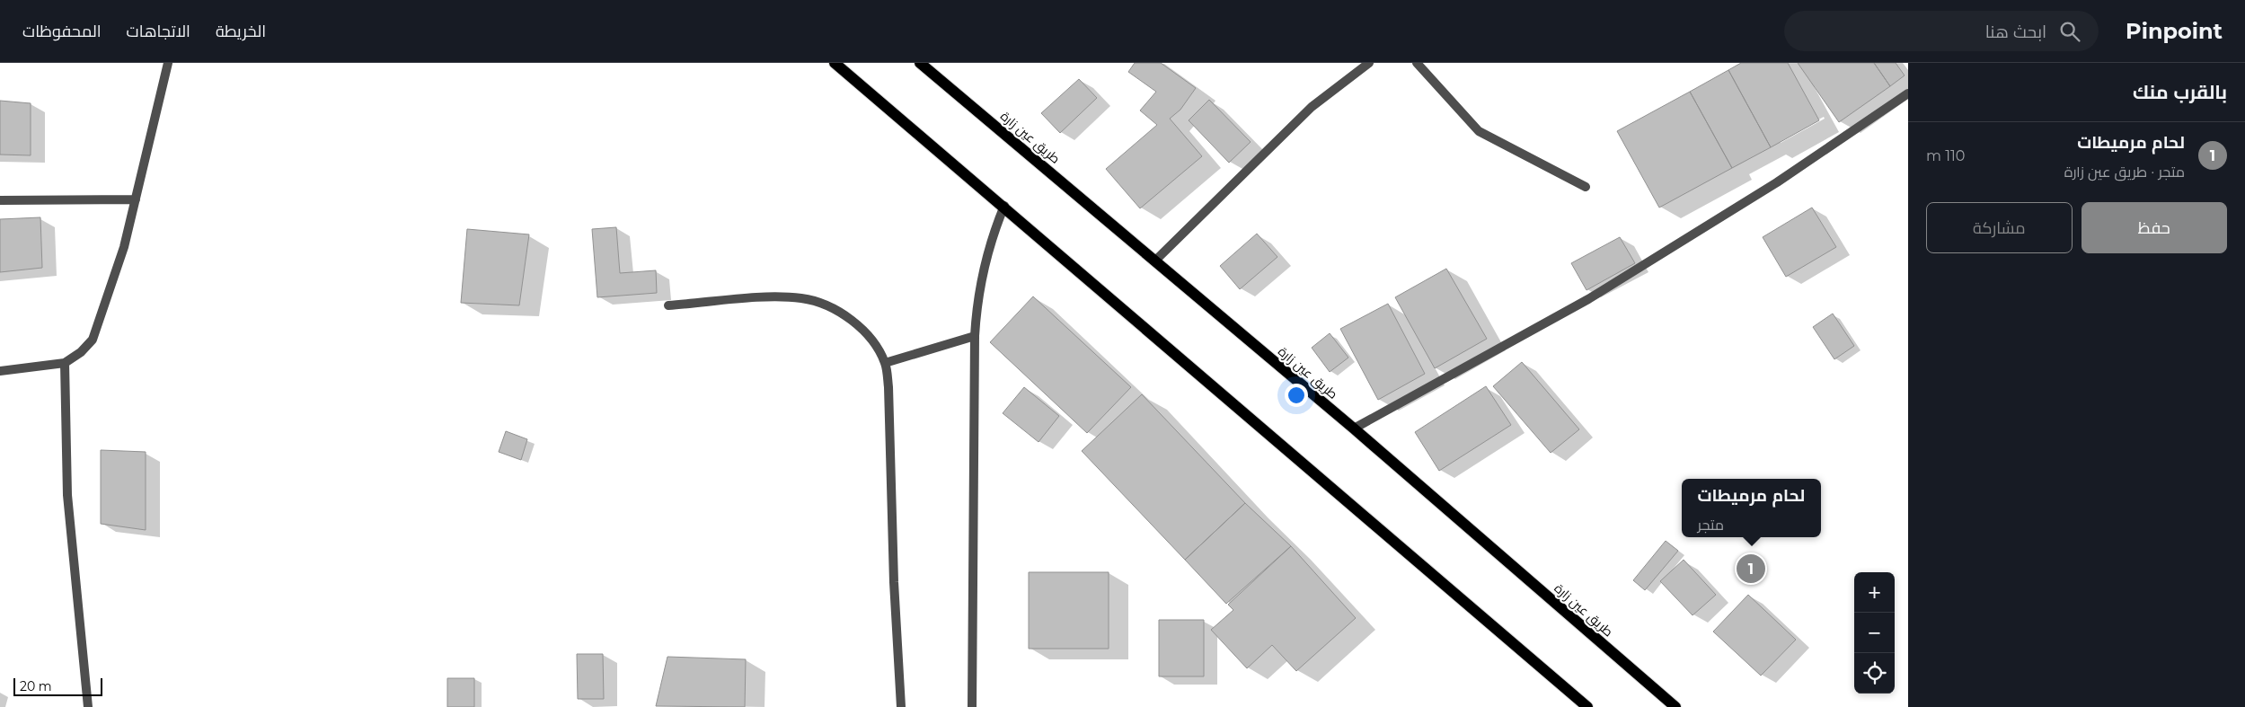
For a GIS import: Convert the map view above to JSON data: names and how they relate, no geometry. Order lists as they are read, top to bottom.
{
  "streets": {
    "main road": ["طريق عين زارة"]
  },
  "scale_bar": "20 m",
  "page": {
    "header": "Pinpoint",
    "search": "ابحث هنا",
    "nav": ["الخريطة", "الاتجاهات", "المحفوظات"],
    "heading": "بالقرب منك",
    "list": [
      {
        "mark": "1",
        "name": "لحام مرميطات",
        "note": "متجر · طريق عين زارة",
        "value": "110 m"
      }
    ],
    "buttons": ["حفظ", "مشاركة"],
    "popup": ["لحام مرميطات", "متجر"],
    "pins": "1",
    "map_buttons": ["+", "−"],
    "scale": "20 m"
  }
}
